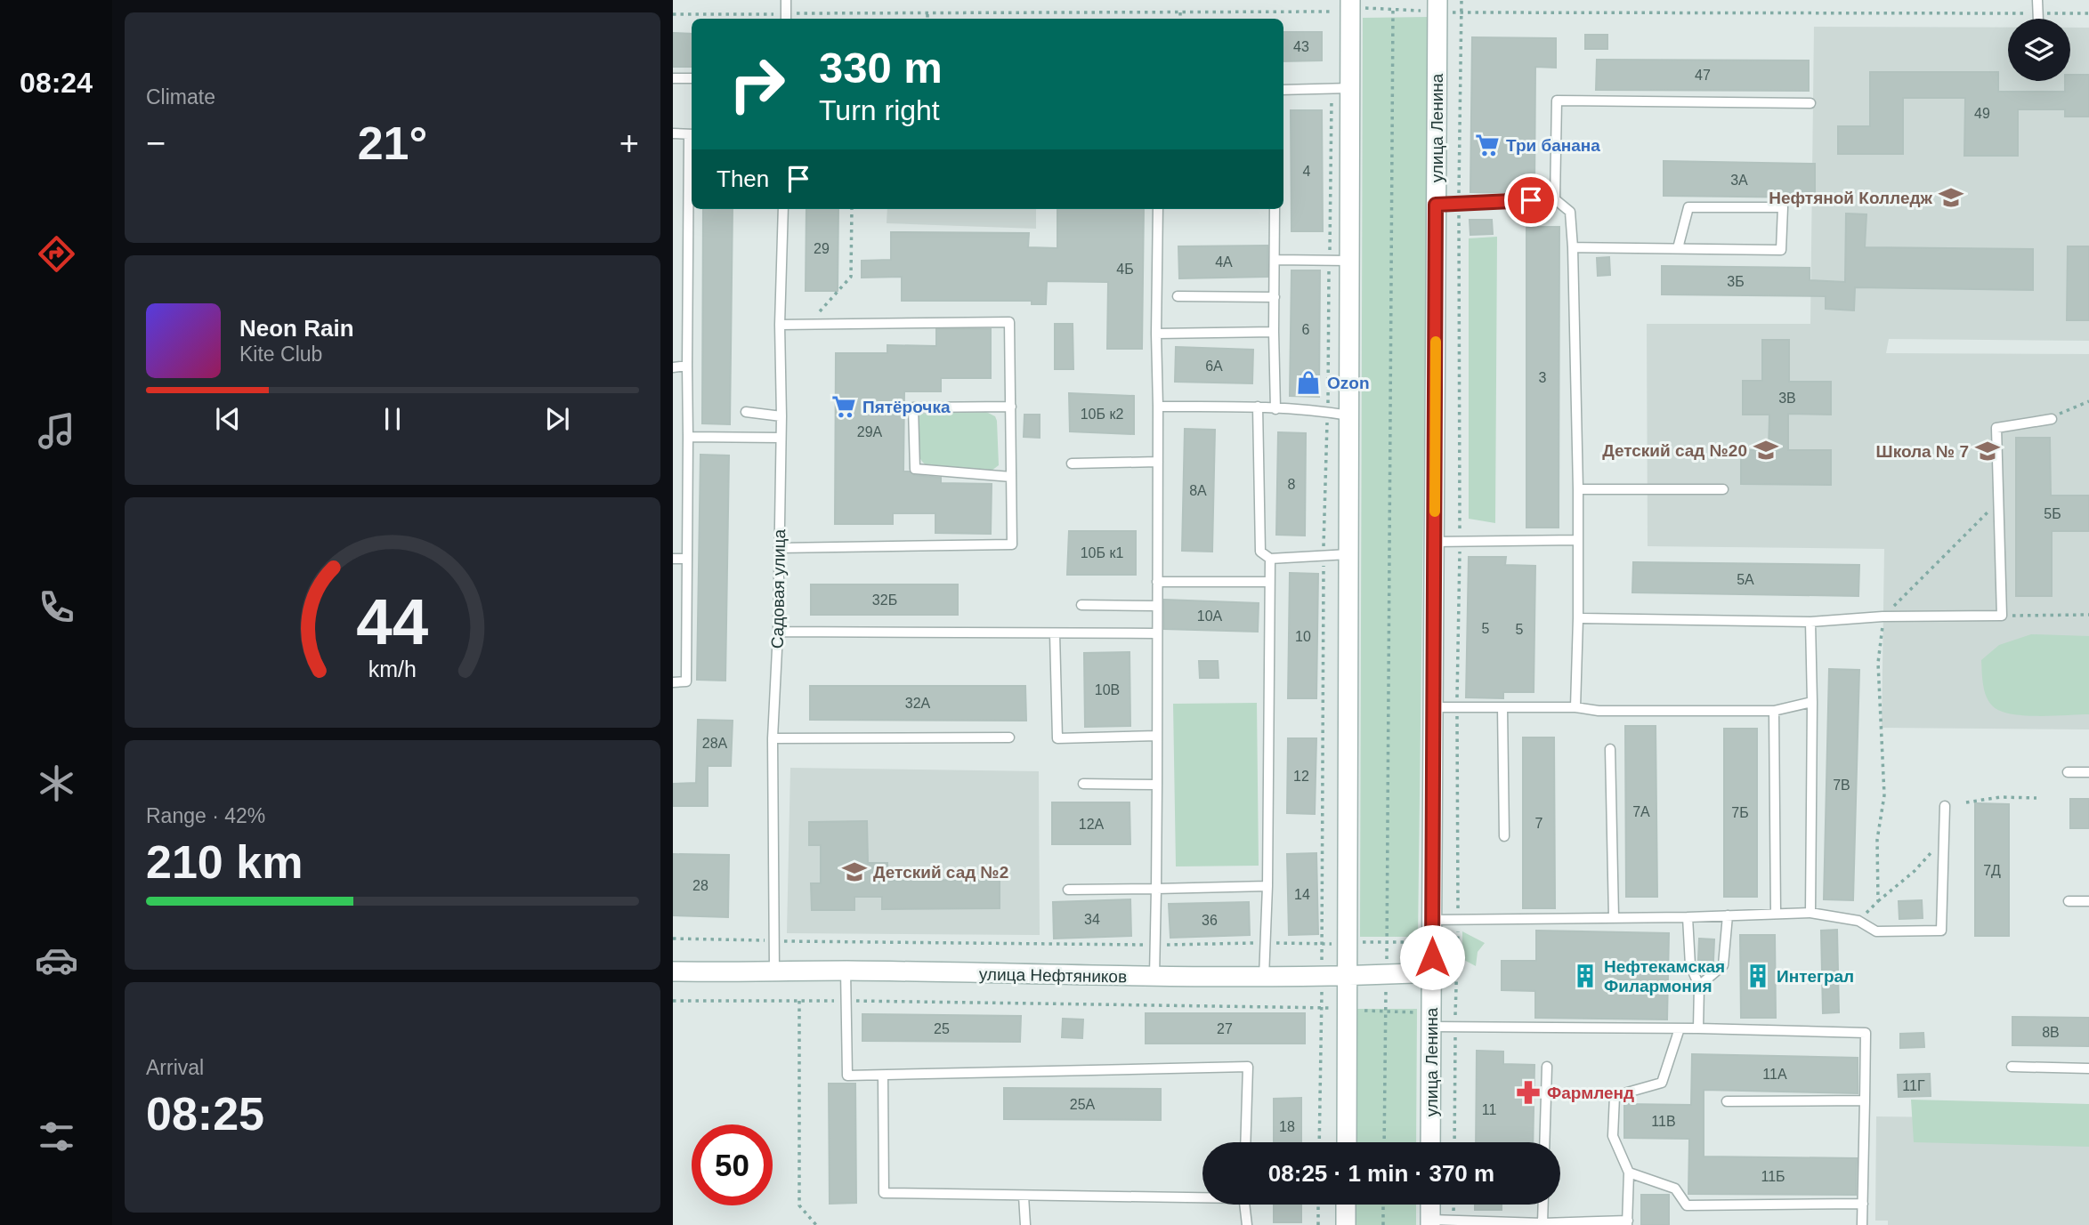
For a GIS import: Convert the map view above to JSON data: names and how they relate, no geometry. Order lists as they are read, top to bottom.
{
  "streets": {
    "main road": ["улица Ленина", "улица Нефтяников"],
    "lane": ["Садовая улица"]
  },
  "crossings": [
    ["улица Ленина", "улица Нефтяников"],
    ["Садовая улица", "улица Нефтяников"]
  ],
  "places": {
    "supermarket": ["Три банана", "Пятёрочка"],
    "school or university": [
      "Нефтяной Колледж",
      "Детский сад №20",
      "Школа № 7",
      "Детский сад №2"
    ],
    "shop": ["Ozon"],
    "building": ["Нефтекамская Филармония", "Интеграл"],
    "pharmacy": ["Фармленд"]
  },
  "house_numbers": [
    "43",
    "47",
    "49",
    "4",
    "3А",
    "29",
    "4А",
    "4Б",
    "3Б",
    "6",
    "6А",
    "3",
    "3В",
    "10Б к2",
    "29А",
    "8",
    "8А",
    "5Б",
    "10Б к1",
    "5А",
    "32Б",
    "10А",
    "5",
    "5",
    "10",
    "10В",
    "32А",
    "28А",
    "12",
    "7В",
    "7А",
    "7Б",
    "7",
    "12А",
    "7Д",
    "28",
    "14",
    "34",
    "36",
    "25",
    "27",
    "8В",
    "11А",
    "11Г",
    "25А",
    "11",
    "11В",
    "18",
    "11Б"
  ],
  "page": {
    "tabs": "08:24",
    "tile": [
      "Climate",
      ["Range · 42%", "210 km"],
      ["Arrival", "08:25"]
    ],
    "turn": ["330 m", "Turn right"],
    "heat": ["−", "21°", "+"],
    "then": "Then",
    "song": ["Neon Rain", "Kite Club"],
    "limit": "50",
    "trip": "08:25 · 1 min · 370 m",
    "gauge": ["44", "km/h"]
  }
}
